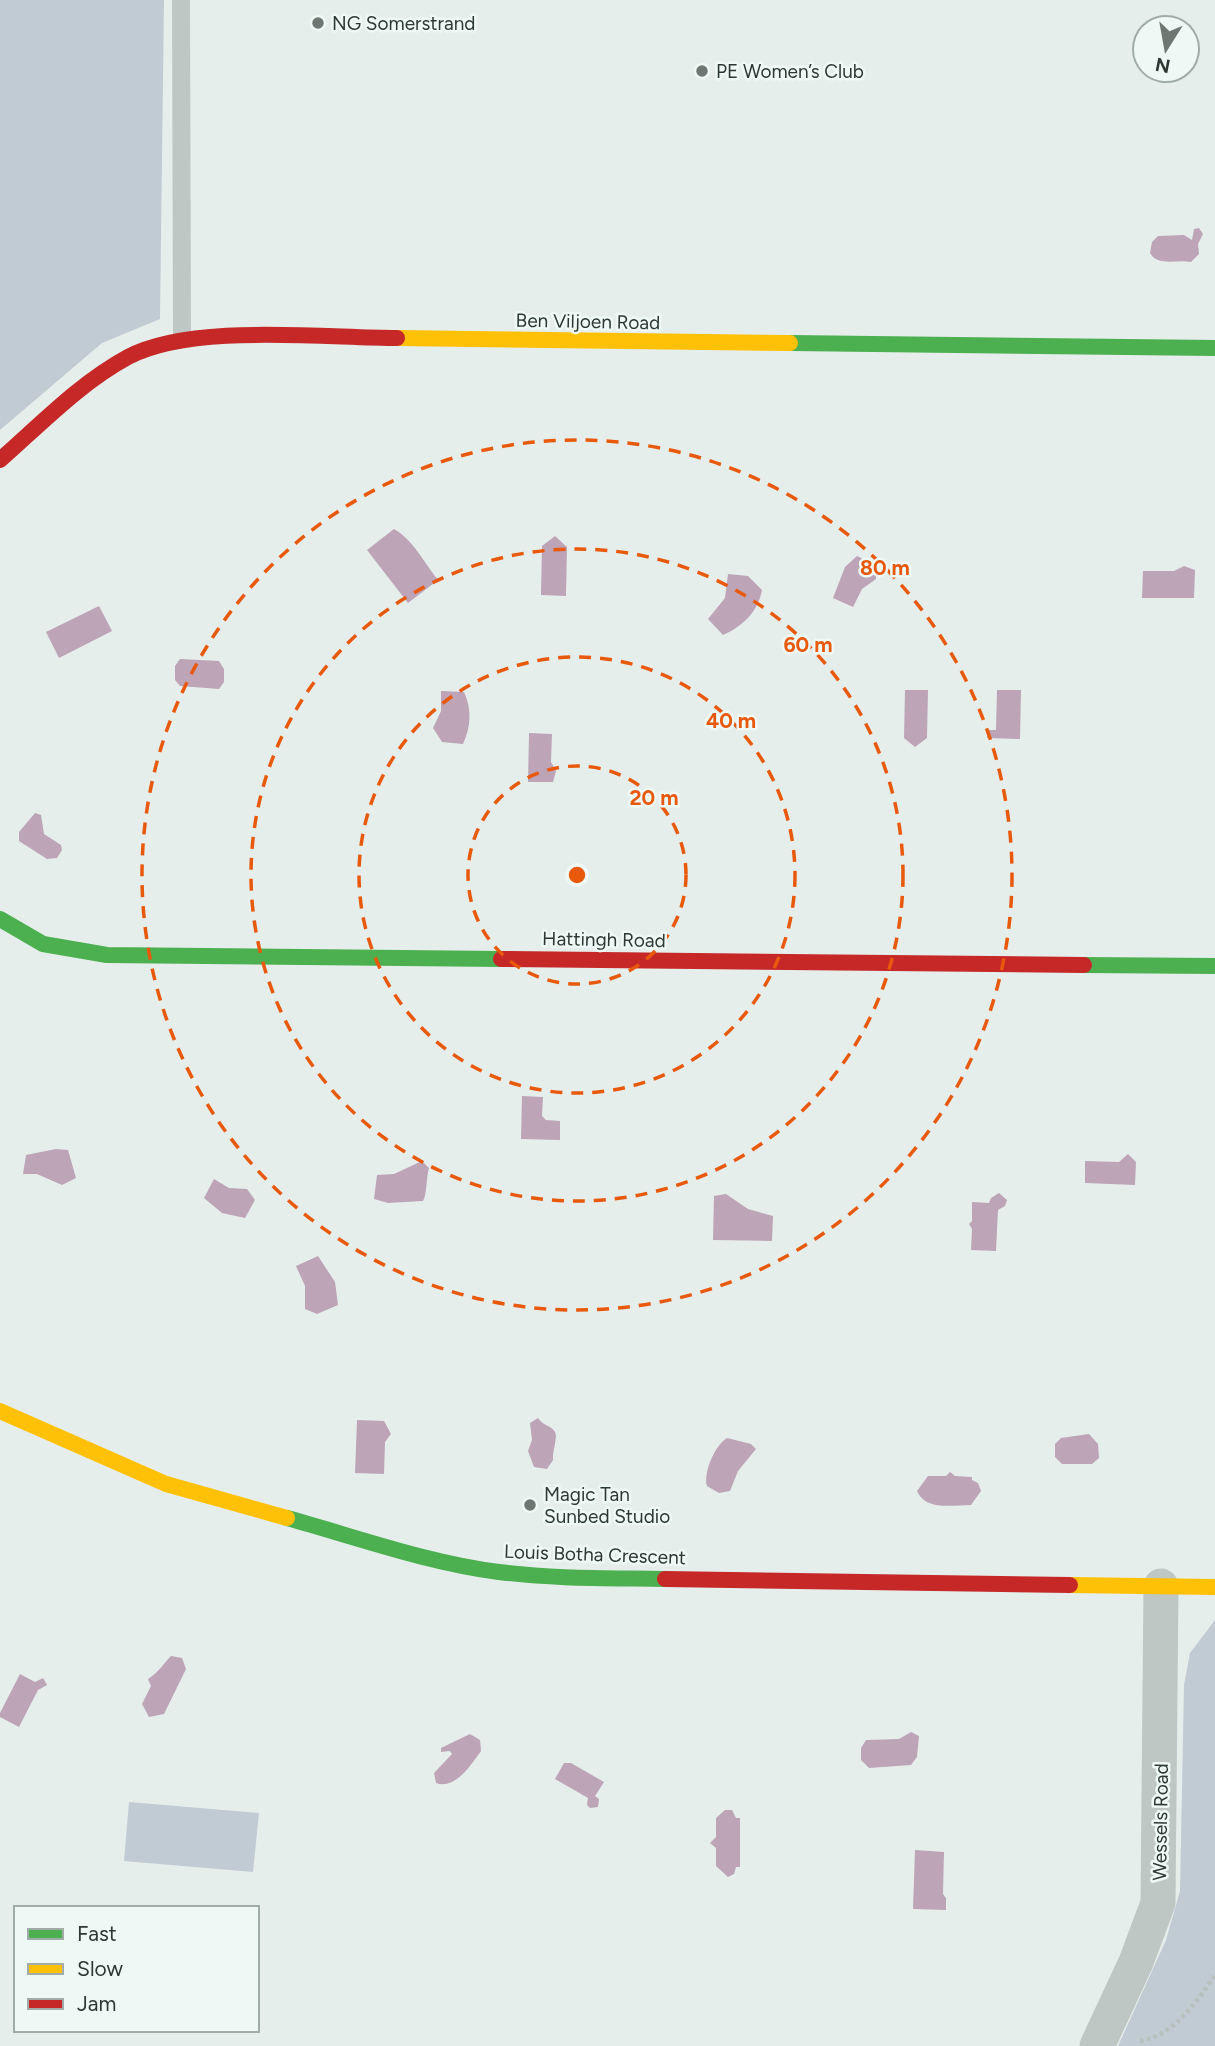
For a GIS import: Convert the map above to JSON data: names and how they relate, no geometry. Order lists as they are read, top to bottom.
{
  "streets": {
    "street": [
      "Ben Viljoen Road",
      "Hattingh Road",
      "Louis Botha Crescent",
      "Wessels Road"
    ]
  },
  "crossings": [
    ["Louis Botha Crescent", "Wessels Road"]
  ],
  "places": ["NG Somerstrand", "PE Women’s Club", "Magic Tan Sunbed Studio"],
  "legend": ["Fast", "Slow", "Jam"],
  "north": "bottom",
  "rings": [
    "80 m",
    "60 m",
    "40 m",
    "20 m"
  ]
}
